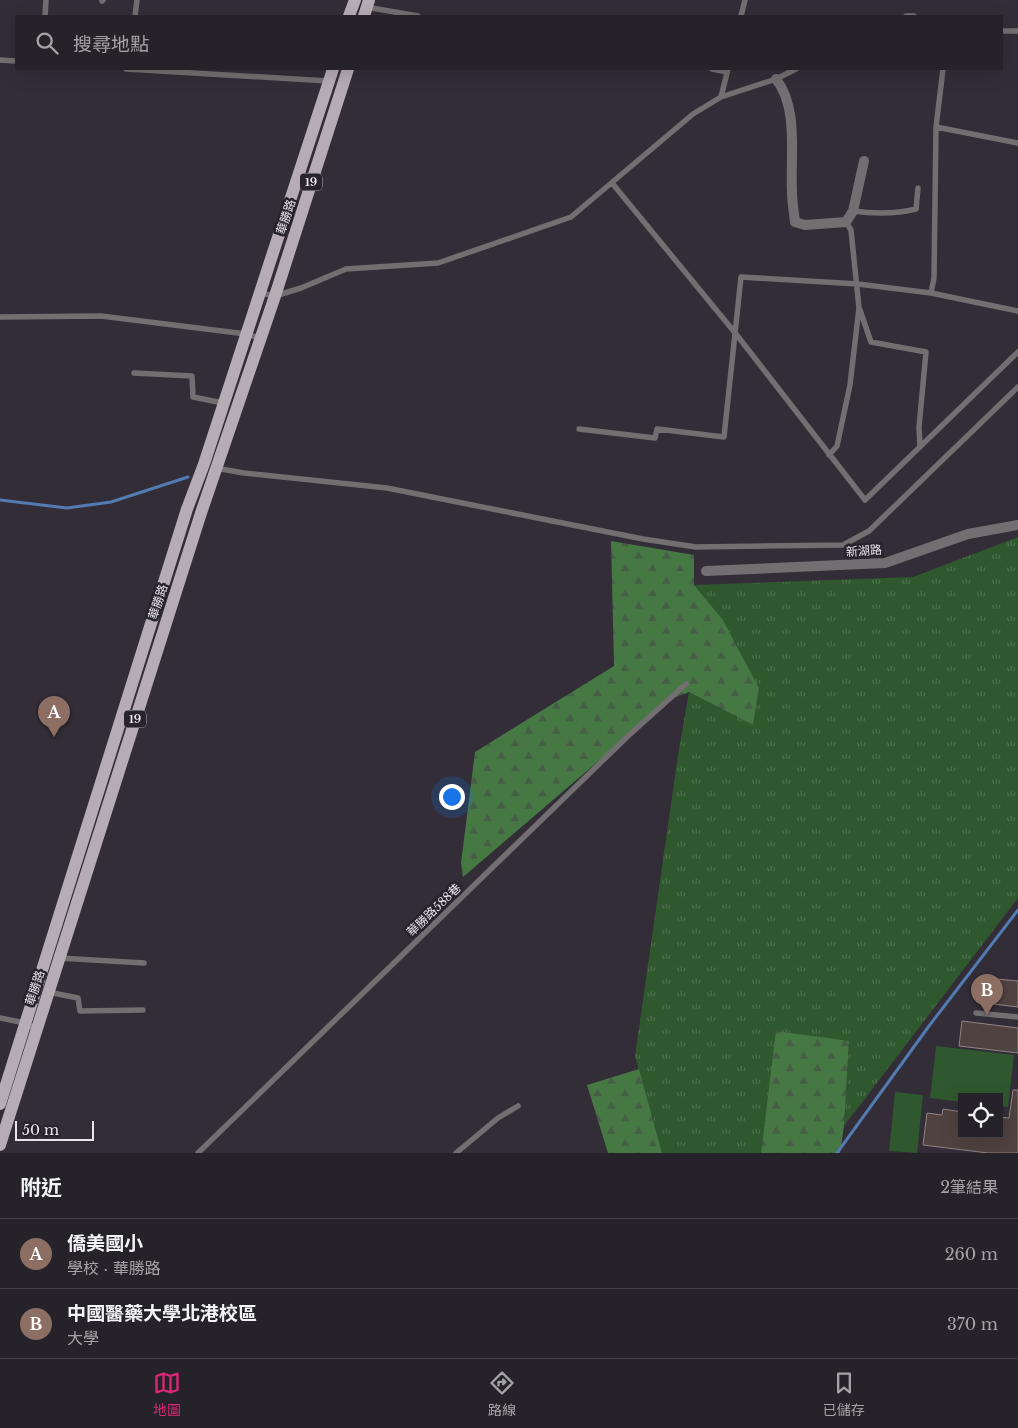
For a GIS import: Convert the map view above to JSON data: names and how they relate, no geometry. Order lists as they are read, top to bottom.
{
  "streets": {
    "main road": ["19", "華勝路"],
    "street": ["新湖路"],
    "lane": ["華勝路588巷"]
  },
  "scale_bar": "50 m",
  "page": {
    "search": "搜尋地點",
    "pins": ["A", "B"],
    "scale": "50 m",
    "heading": ["附近", "2筆結果"],
    "list": [
      {
        "mark": "A",
        "name": "僑美國小",
        "note": "學校 · 華勝路",
        "value": "260 m"
      },
      {
        "mark": "B",
        "name": "中國醫藥大學北港校區",
        "note": "大學",
        "value": "370 m"
      }
    ],
    "nav": ["地圖", "路線", "已儲存"]
  }
}
